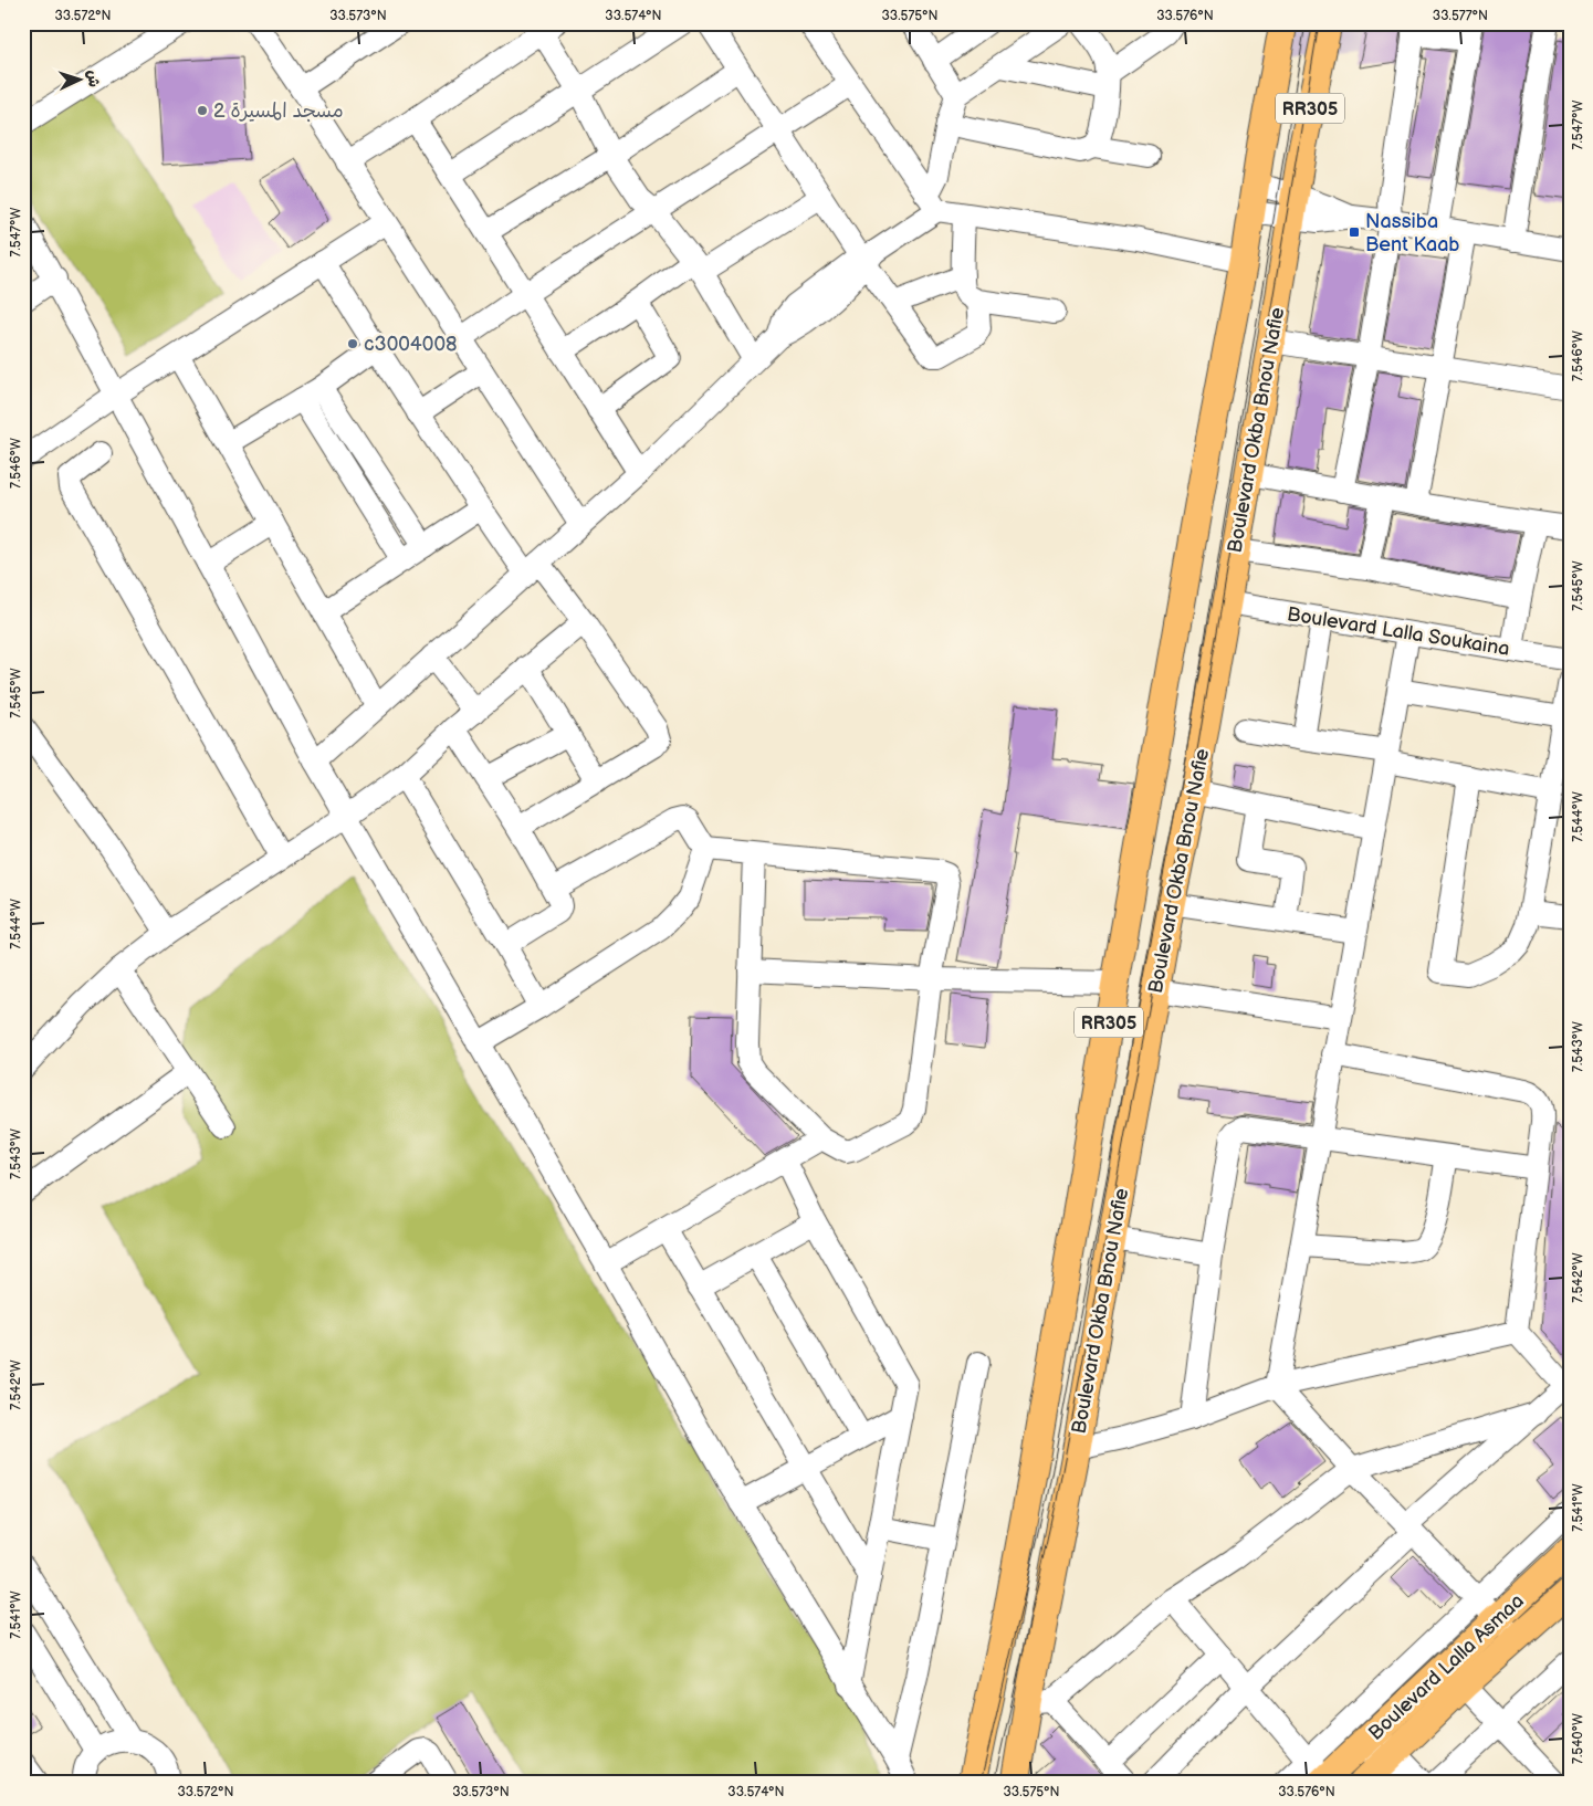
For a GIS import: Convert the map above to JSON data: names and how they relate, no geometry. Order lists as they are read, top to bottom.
{
  "streets": {
    "main road": ["RR305", "Boulevard Okba Bnou Nafie", "Boulevard Lalla Asmaa"],
    "street": ["Boulevard Lalla Soukaina"]
  },
  "crossings": [
    ["Boulevard Okba Bnou Nafie", "Boulevard Lalla Soukaina"]
  ],
  "places": {
    "other": ["مسجد المسيرة 2", "c3004008"],
    "transit": ["Nassiba Bent Kaab"]
  },
  "north": "right",
  "coordinates": [
    "33.572°N",
    "33.573°N",
    "33.574°N",
    "33.575°N",
    "33.576°N",
    "33.577°N",
    "7.547°W",
    "7.546°W",
    "7.545°W",
    "7.544°W",
    "7.543°W",
    "7.542°W",
    "7.541°W",
    "7.540°W"
  ]
}
